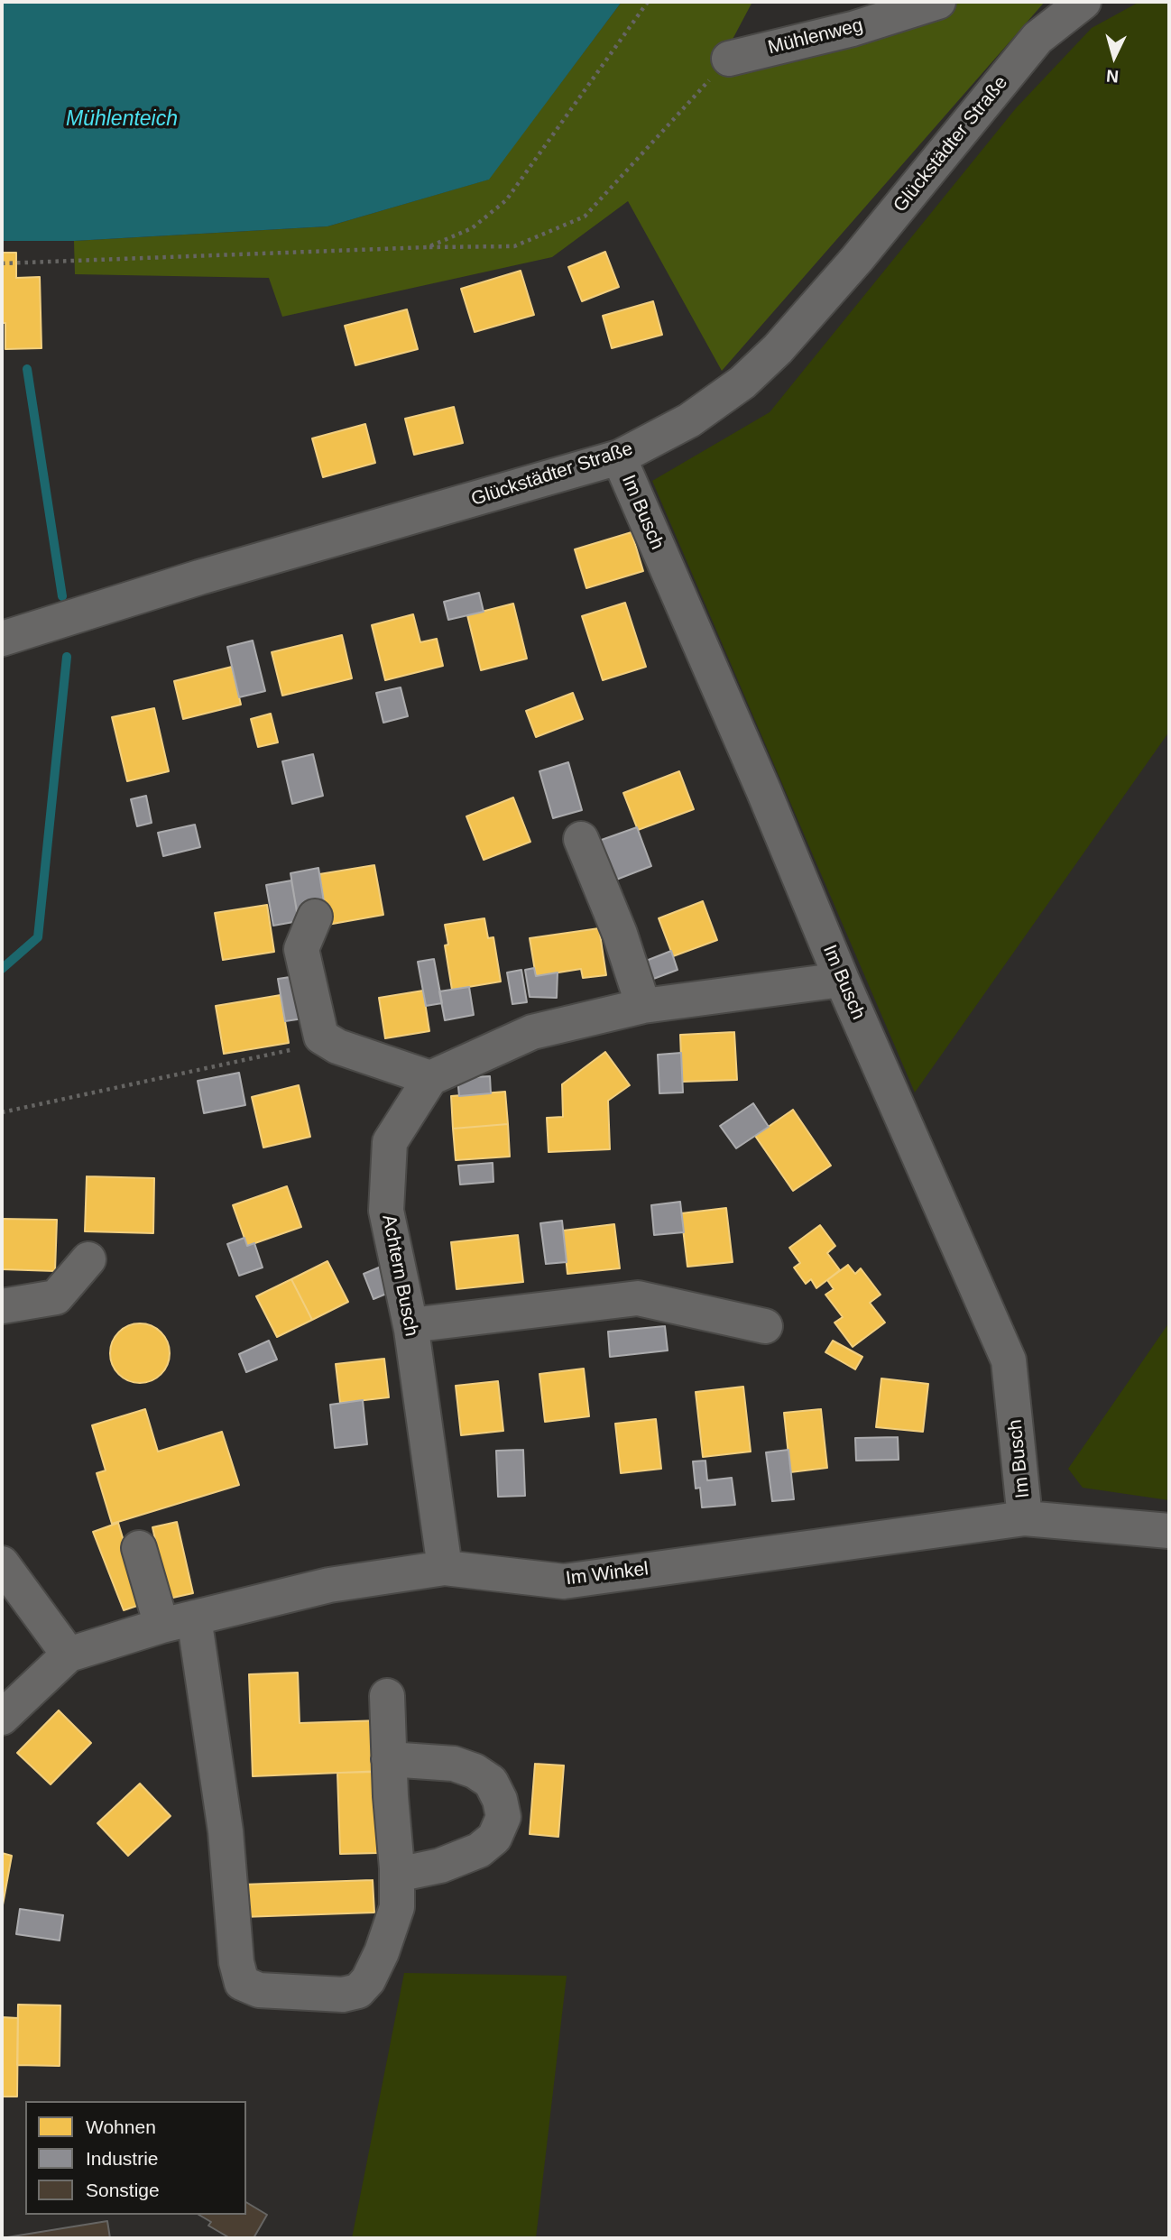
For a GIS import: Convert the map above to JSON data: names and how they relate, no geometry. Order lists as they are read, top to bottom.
{
  "streets": {
    "street": [
      "Mühlenweg",
      "Glückstädter Straße",
      "Im Busch",
      "Achtern Busch",
      "Im Winkel"
    ]
  },
  "crossings": [
    ["Glückstädter Straße", "Im Busch"],
    ["Im Busch", "Im Winkel"],
    ["Achtern Busch", "Im Winkel"]
  ],
  "water": ["Mühlenteich"],
  "legend": ["Wohnen", "Industrie", "Sonstige"],
  "north": "bottom"
}
